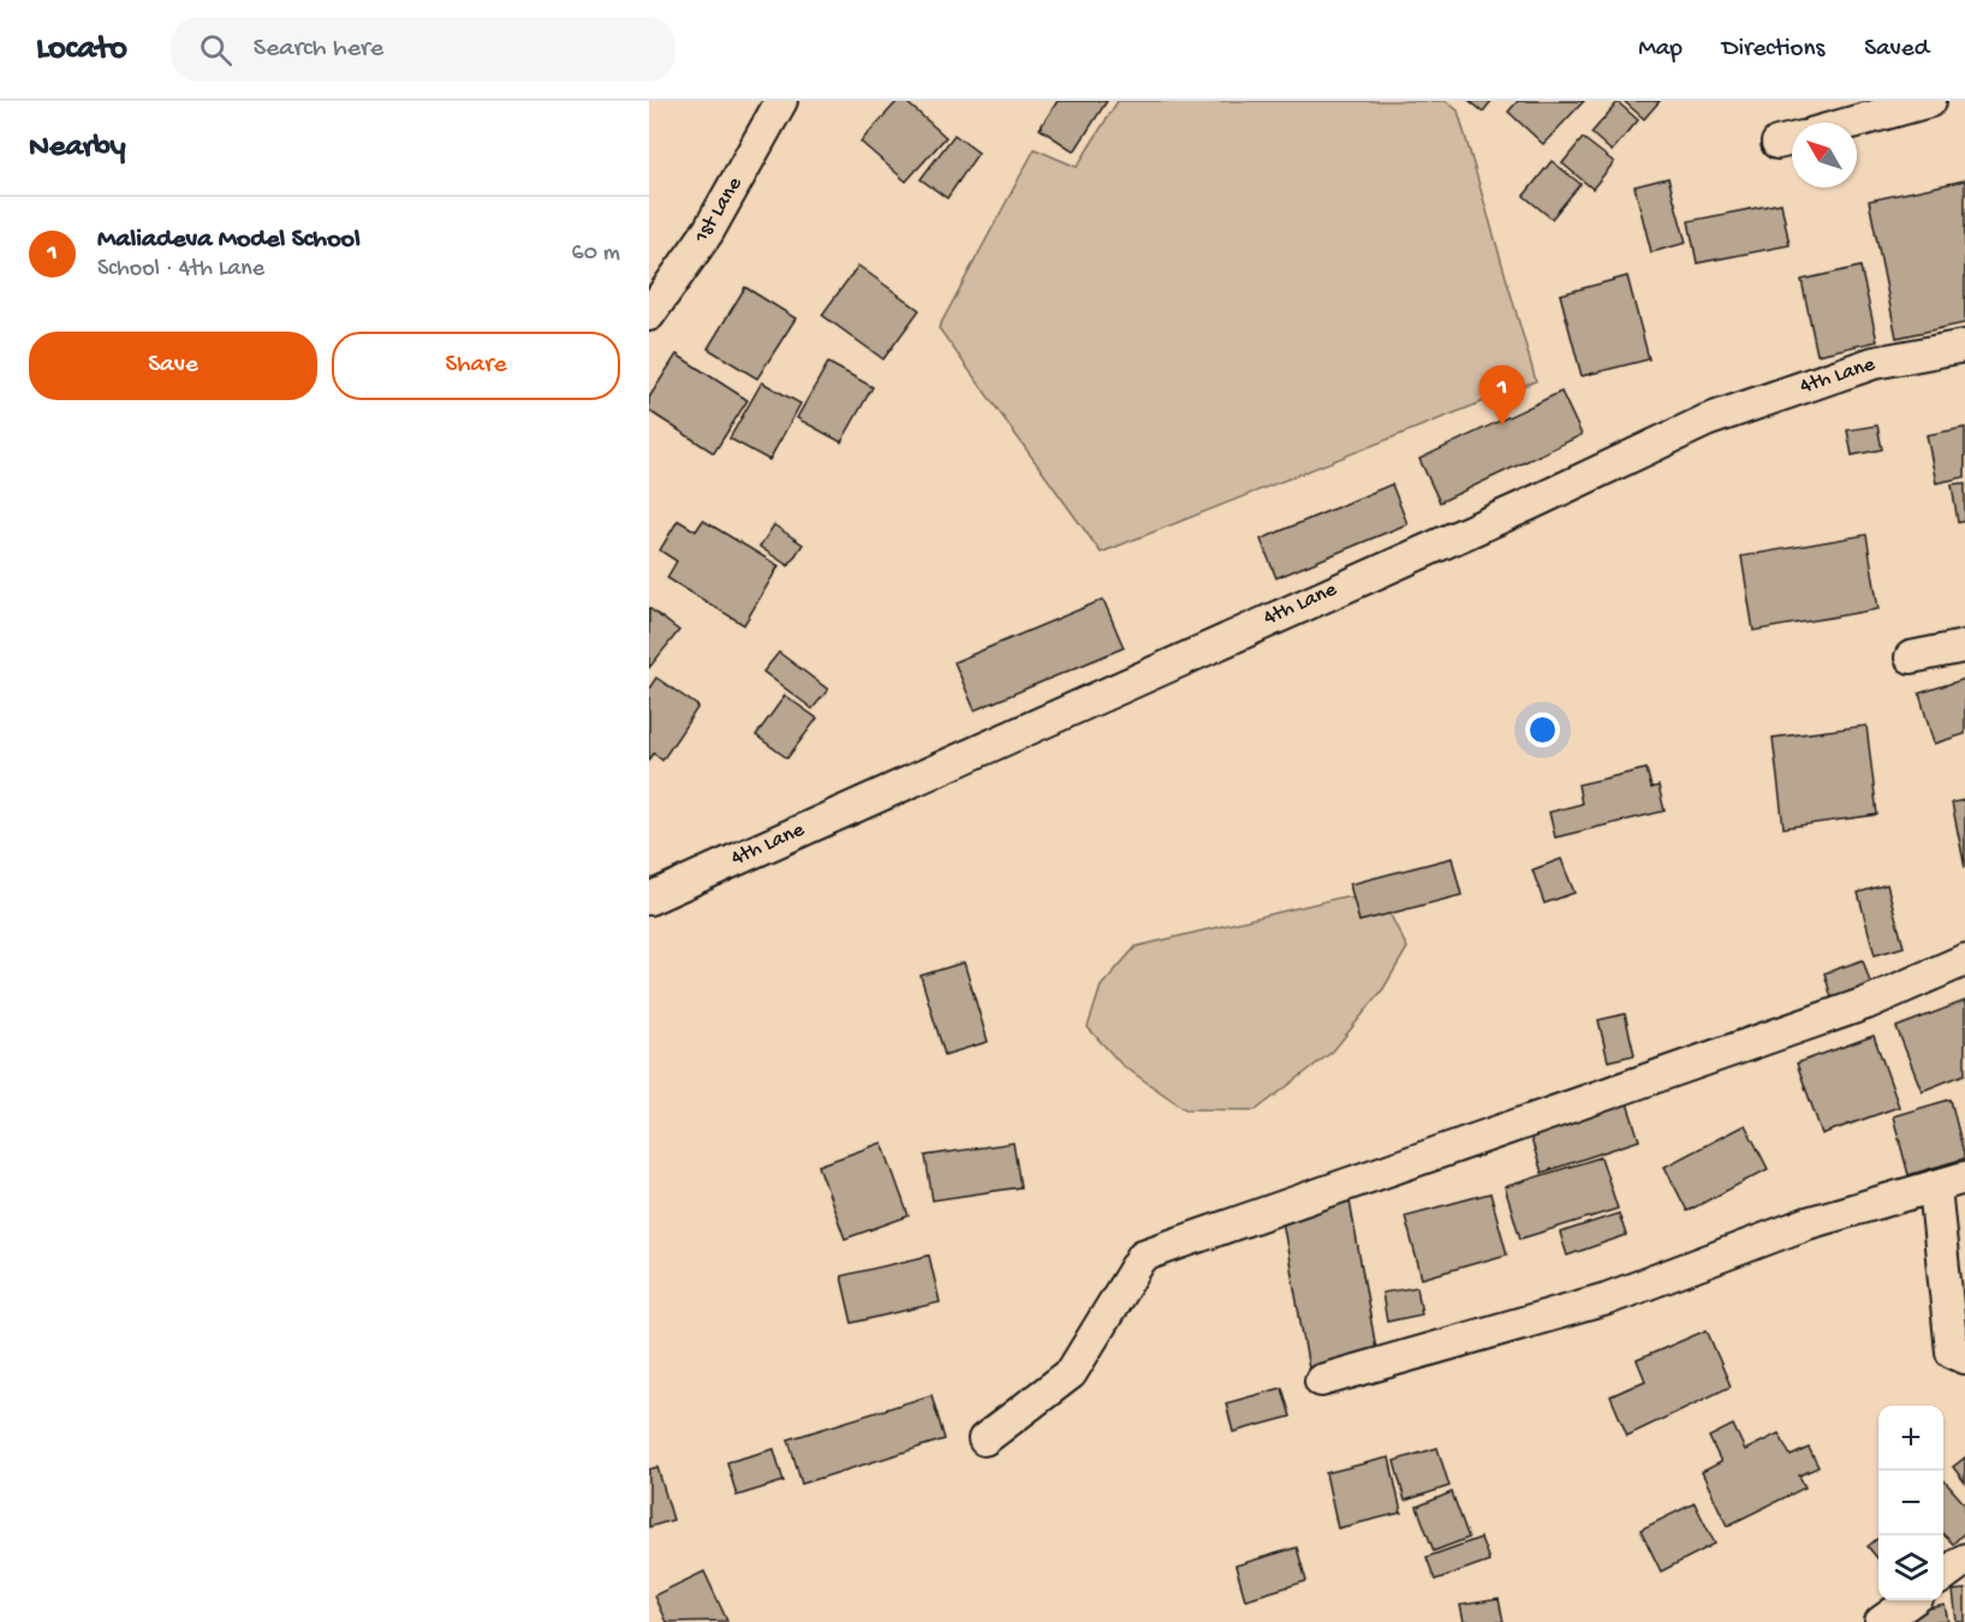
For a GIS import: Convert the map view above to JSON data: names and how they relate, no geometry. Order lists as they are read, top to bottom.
{
  "streets": {
    "street": ["1st Lane", "4th Lane"]
  },
  "north": "top left",
  "page": {
    "header": "Locato",
    "search": "Search here",
    "nav": ["Map", "Directions", "Saved"],
    "heading": "Nearby",
    "list": [
      {
        "mark": "1",
        "name": "Maliadeva Model School",
        "note": "School · 4th Lane",
        "value": "60 m"
      }
    ],
    "buttons": ["Save", "Share"],
    "pins": "1",
    "map_buttons": ["+", "−"]
  }
}
